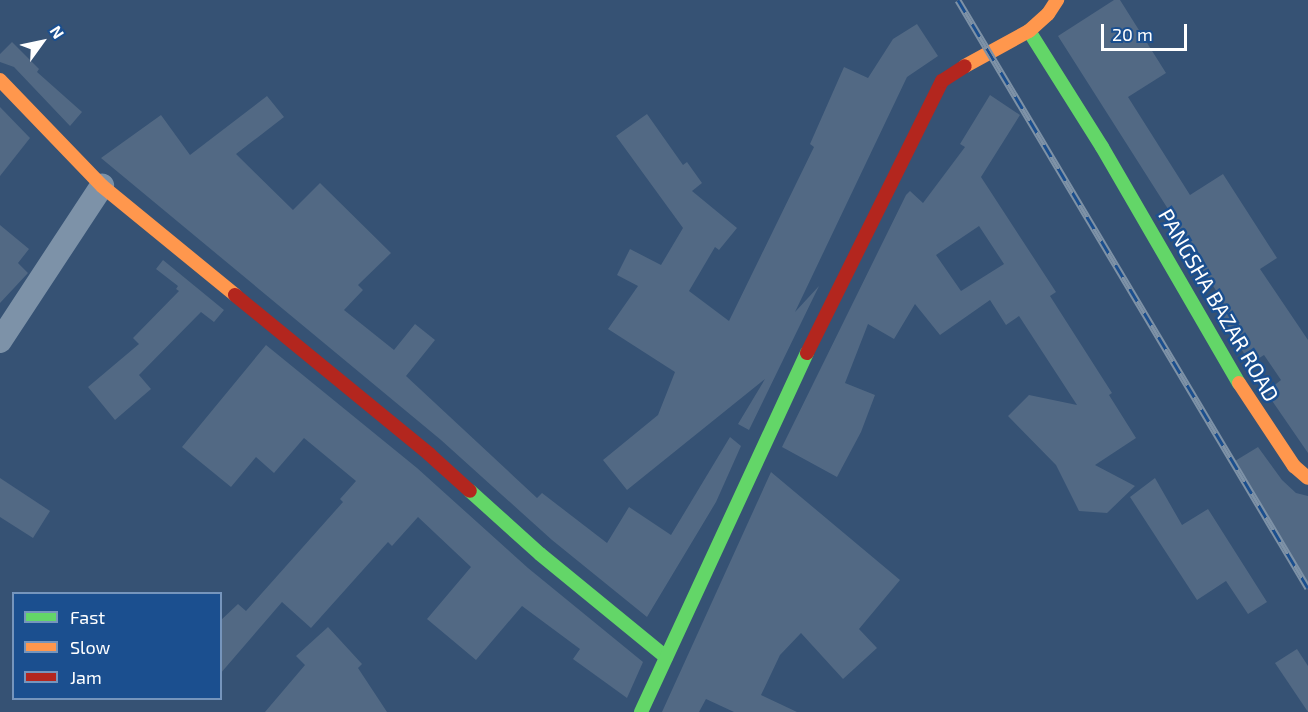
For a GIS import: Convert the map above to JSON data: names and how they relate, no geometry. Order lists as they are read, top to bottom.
{
  "streets": {
    "street": ["PANGSHA BAZAR ROAD"]
  },
  "legend": ["Fast", "Slow", "Jam"],
  "scale_bar": "20 m",
  "north": "top right"
}
